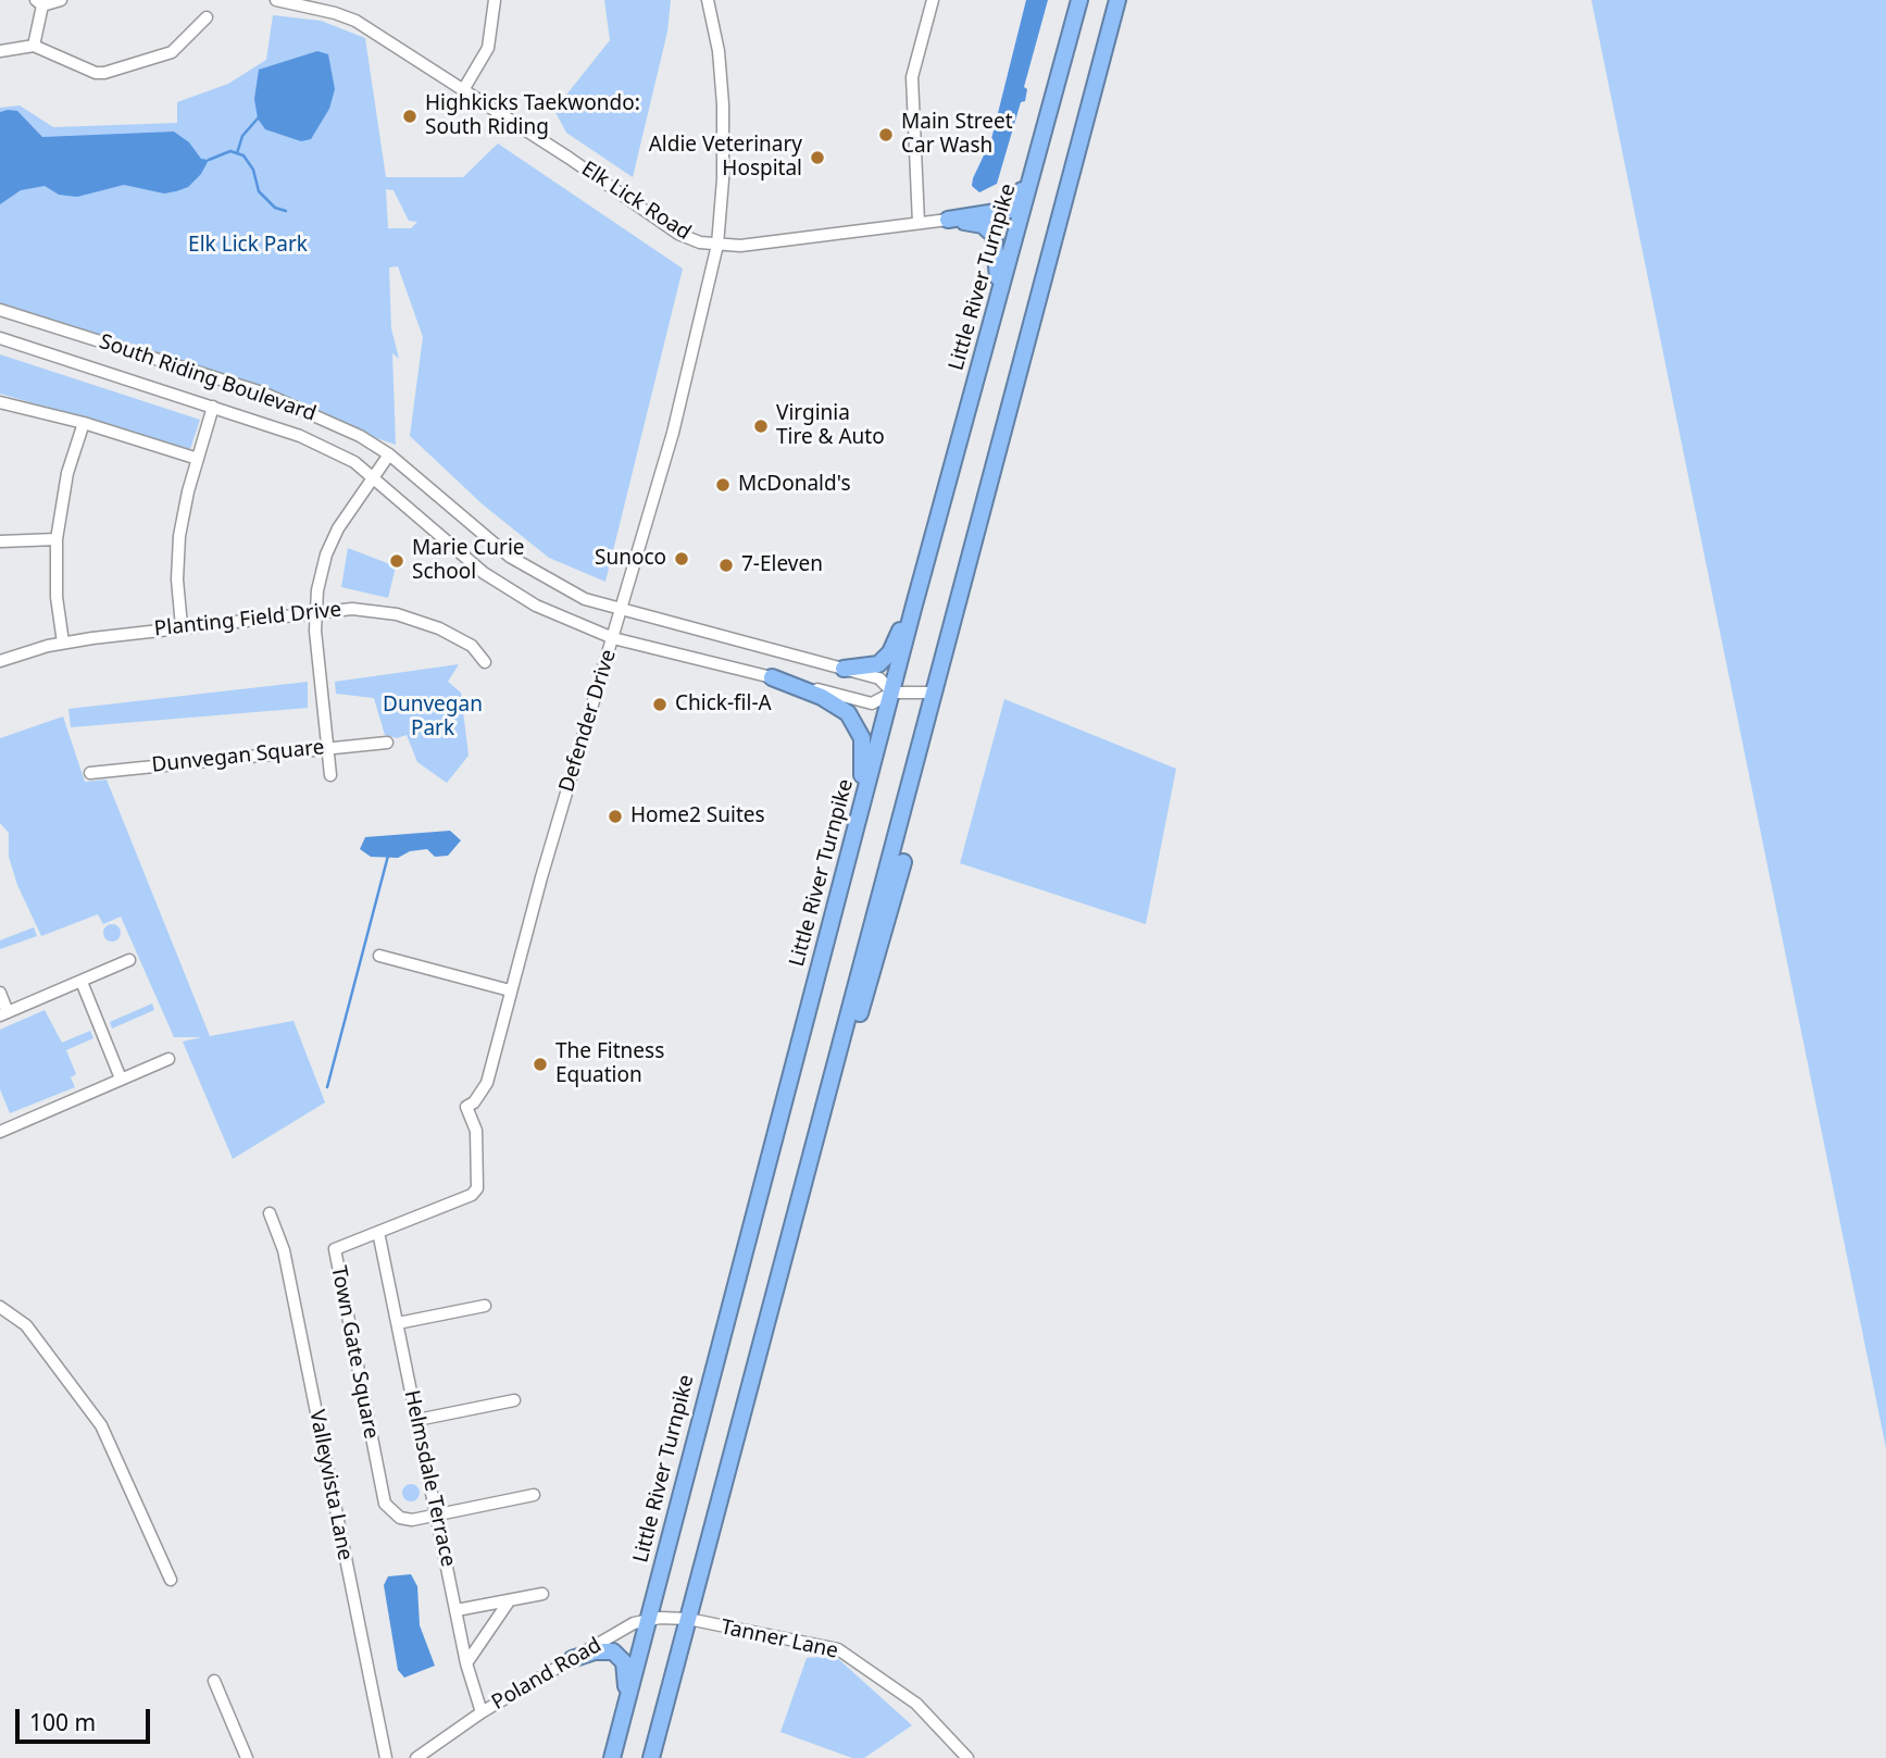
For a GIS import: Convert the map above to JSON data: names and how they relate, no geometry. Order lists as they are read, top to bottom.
{
  "streets": {
    "highway": ["Little River Turnpike"],
    "street": [
      "Elk Lick Road",
      "South Riding Boulevard",
      "Planting Field Drive",
      "Defender Drive",
      "Dunvegan Square",
      "Town Gate Square",
      "Helmsdale Terrace",
      "Valleyvista Lane",
      "Tanner Lane",
      "Poland Road"
    ]
  },
  "crossings": [
    ["Elk Lick Road", "Defender Drive"],
    ["Little River Turnpike", "South Riding Boulevard"],
    ["Little River Turnpike", "Poland Road"],
    ["South Riding Boulevard", "Defender Drive"],
    ["Defender Drive", "Town Gate Square"],
    ["Town Gate Square", "Helmsdale Terrace"],
    ["Helmsdale Terrace", "Poland Road"],
    ["Tanner Lane", "Poland Road"]
  ],
  "parks": ["Elk Lick Park", "Dunvegan Park"],
  "places": [
    "Highkicks Taekwondo: South Riding",
    "Main Street Car Wash",
    "Aldie Veterinary Hospital",
    "Virginia Tire & Auto",
    "McDonald's",
    "Sunoco",
    "Marie Curie School",
    "7-Eleven",
    "Chick-fil-A",
    "Home2 Suites",
    "The Fitness Equation"
  ],
  "scale_bar": "100 m"
}
